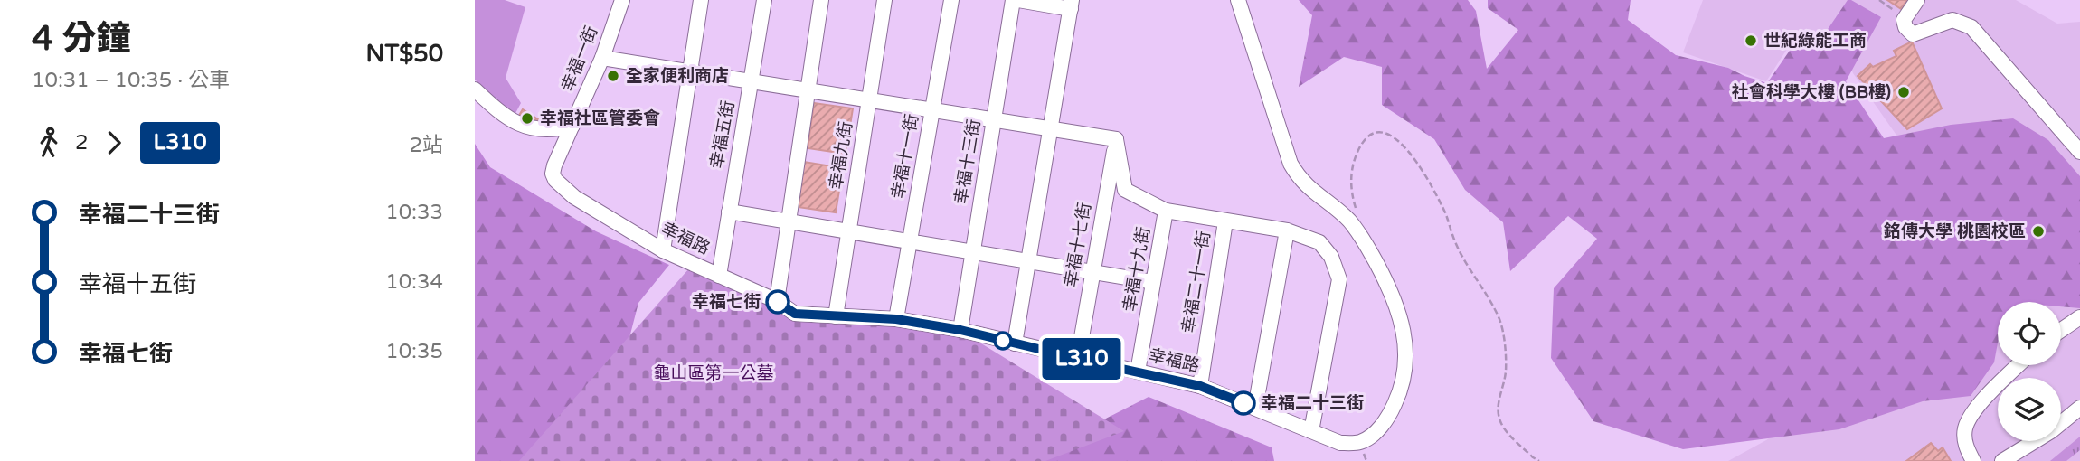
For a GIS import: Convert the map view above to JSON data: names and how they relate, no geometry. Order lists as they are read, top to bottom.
{
  "streets": {
    "street": [
      "幸福一街",
      "幸福五街",
      "幸福九街",
      "幸福十一街",
      "幸福十三街",
      "幸福路",
      "幸福十七街",
      "幸福十九街",
      "幸福二十一街"
    ]
  },
  "crossings": [
    ["幸福一街", "幸福路"],
    ["幸福五街", "幸福路"],
    ["幸福九街", "幸福路"],
    ["幸福十一街", "幸福路"],
    ["幸福十三街", "幸福路"],
    ["幸福路", "幸福十七街"],
    ["幸福路", "幸福十九街"],
    ["幸福路", "幸福二十一街"]
  ],
  "parks": ["龜山區第一公墓"],
  "places": [
    "世紀綠能工商",
    "全家便利商店",
    "社會科學大樓 (BB樓)",
    "幸福社區管委會",
    "銘傳大學 桃園校區",
    "幸福七街",
    "幸福二十三街"
  ],
  "lines": ["bus line L310"],
  "page": {
    "heading": ["4 分鐘", "10:31 – 10:35 · 公車", "NT$50"],
    "on_map": "L310",
    "legs": ["2", "L310", "2站"],
    "list": [
      {
        "name": "幸福二十三街",
        "value": "10:33"
      },
      {
        "name": "幸福十五街",
        "value": "10:34"
      },
      {
        "name": "幸福七街",
        "value": "10:35"
      }
    ]
  }
}
